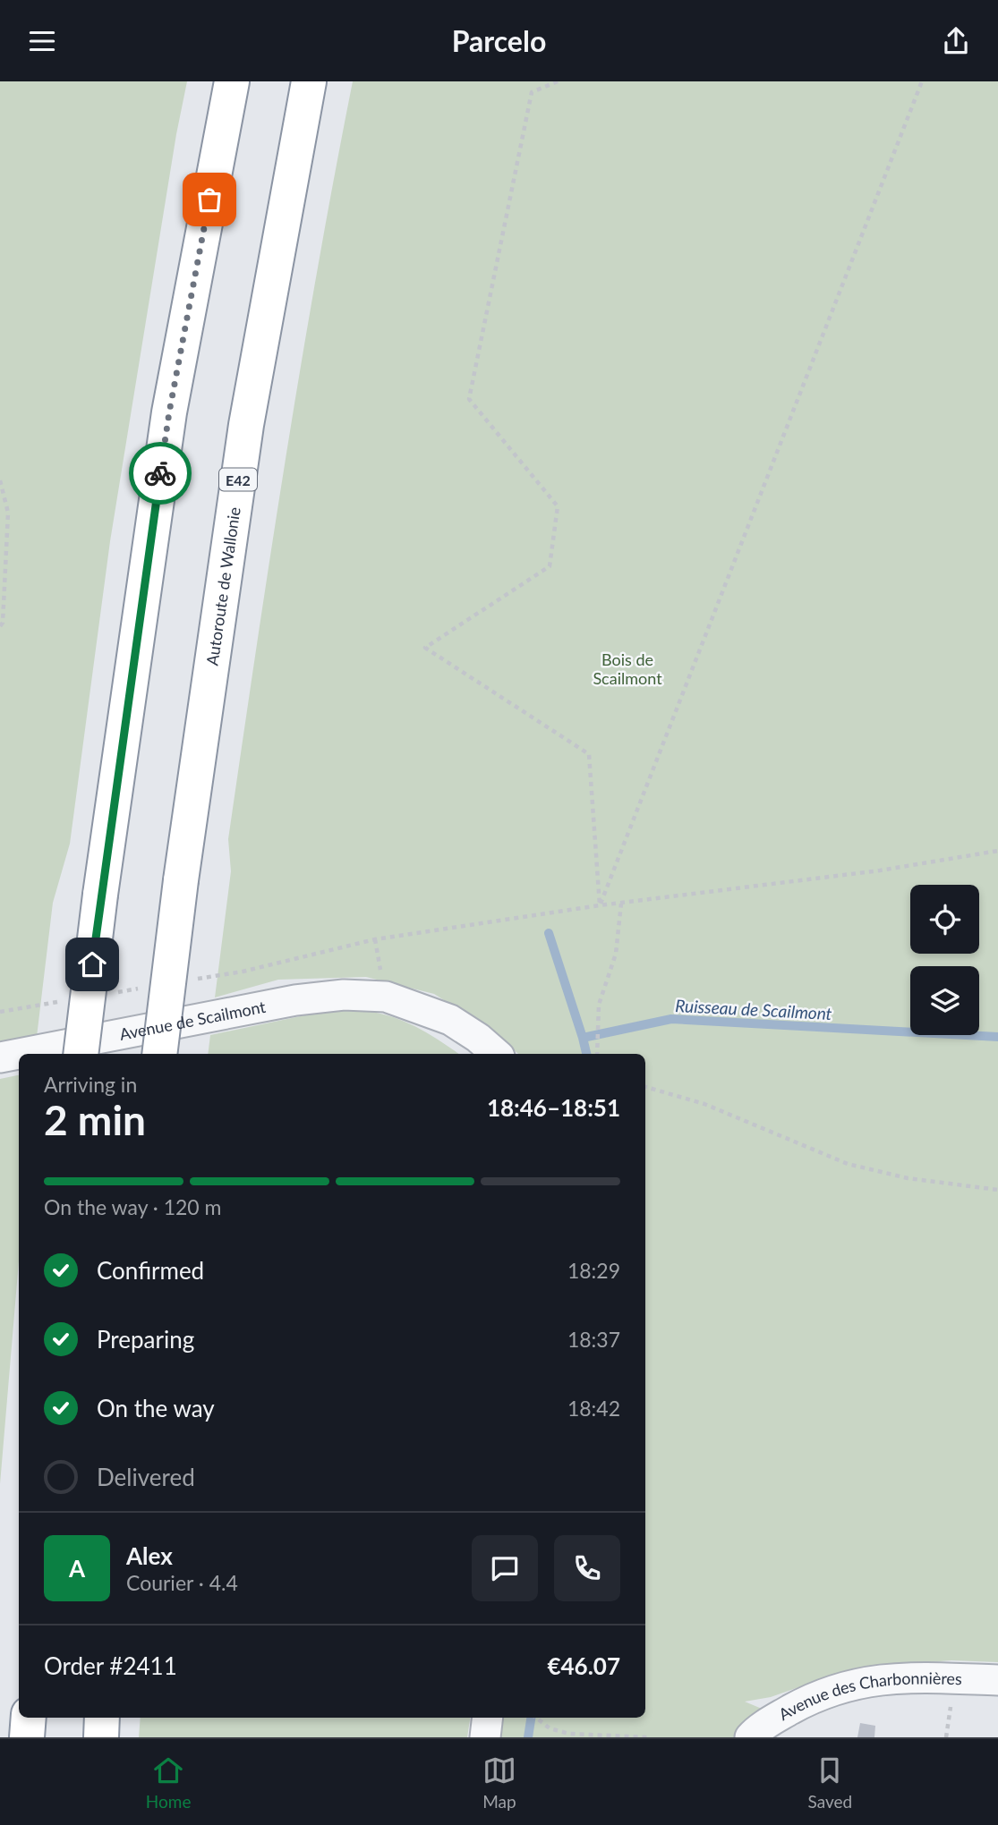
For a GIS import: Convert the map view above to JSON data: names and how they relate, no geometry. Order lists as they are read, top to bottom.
{
  "streets": {
    "highway": ["E42", "Autoroute de Wallonie"],
    "street": ["Avenue de Scailmont", "Avenue des Charbonnières"]
  },
  "water": ["Ruisseau de Scailmont"],
  "parks": ["Bois de Scailmont"],
  "page": {
    "header": "Parcelo",
    "heading": ["2 min", "Arriving in", "18:46–18:51"],
    "panel": [
      "Alex",
      "Courier · 4.4",
      "Order #2411",
      "€46.07"
    ],
    "bar": "On the way · 120 m",
    "list": [
      ["Confirmed", "18:29"],
      ["Preparing", "18:37"],
      ["On the way", "18:42"],
      "Delivered"
    ],
    "round": "A",
    "tabs": ["Home", "Map", "Saved"]
  }
}
